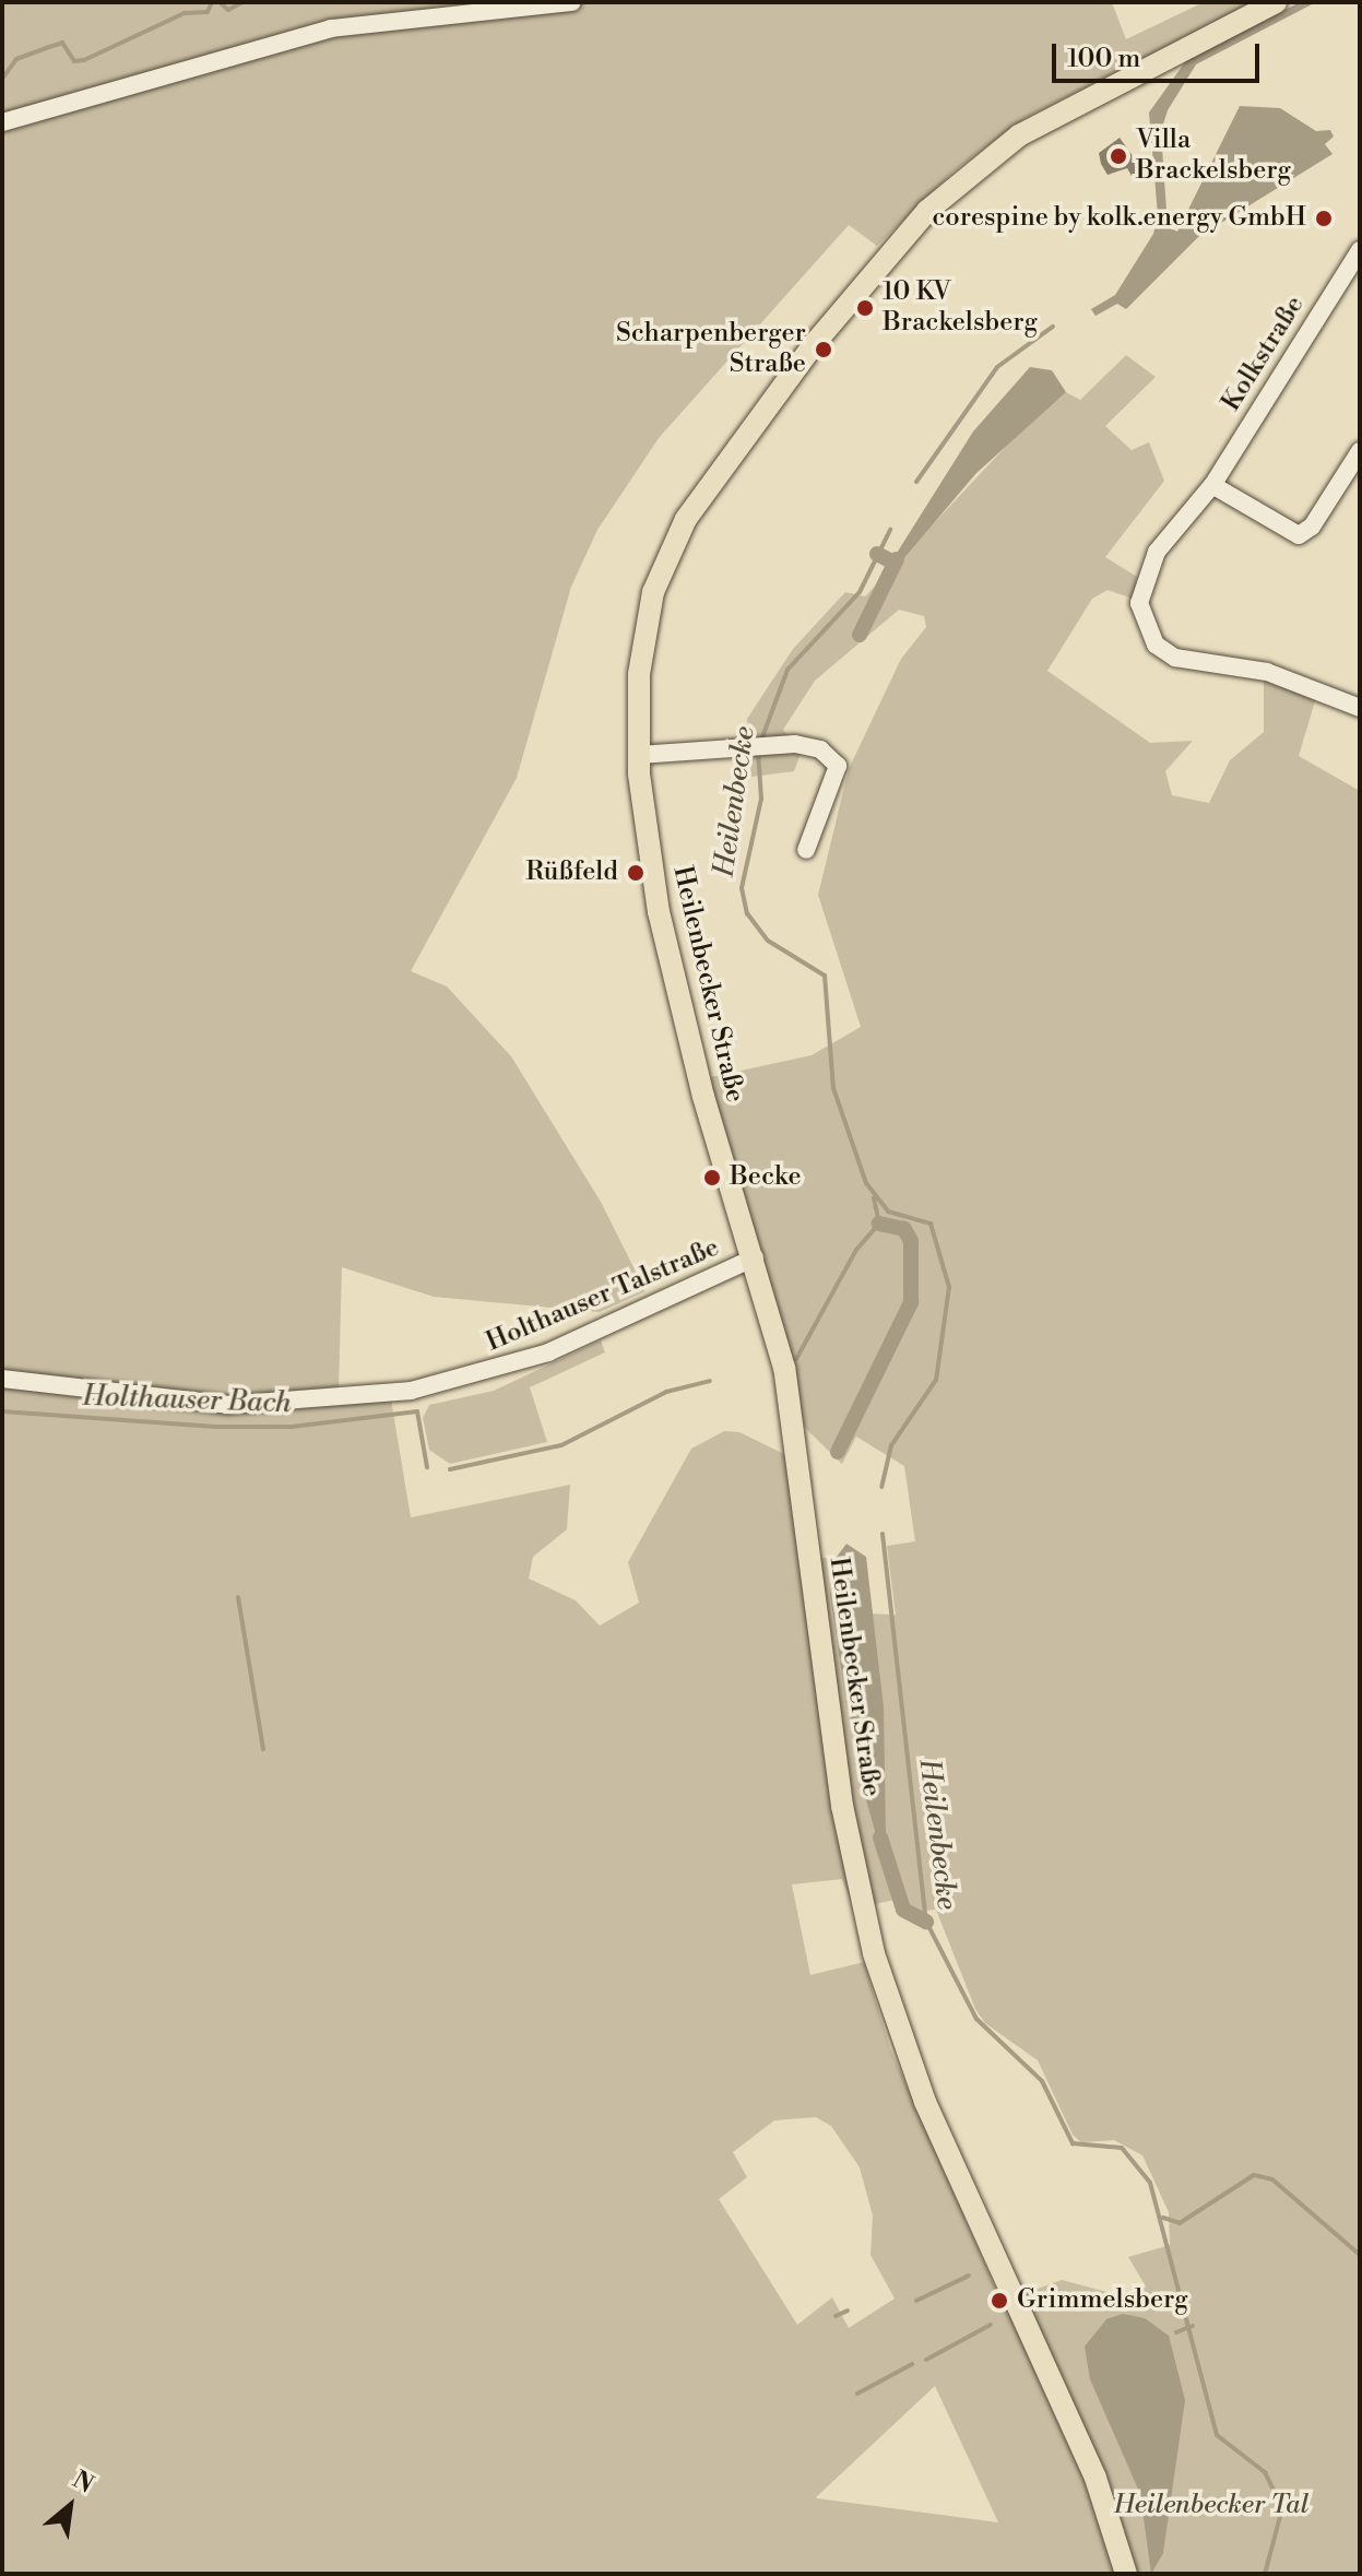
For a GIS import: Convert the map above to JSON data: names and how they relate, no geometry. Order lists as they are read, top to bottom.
{
  "streets": {
    "main road": ["Heilenbecker Straße"],
    "street": ["Kolkstraße", "Holthauser Talstraße"]
  },
  "crossings": [
    ["Heilenbecker Straße", "Holthauser Talstraße"]
  ],
  "water": ["Heilenbecke", "Holthauser Bach"],
  "parks": ["Heilenbecker Tal"],
  "places": [
    "Villa Brackelsberg",
    "corespine by kolk.energy GmbH",
    "10 KV Brackelsberg",
    "Scharpenberger Straße",
    "Rüßfeld",
    "Becke",
    "Grimmelsberg"
  ],
  "scale_bar": "100 m",
  "north": "top right"
}
